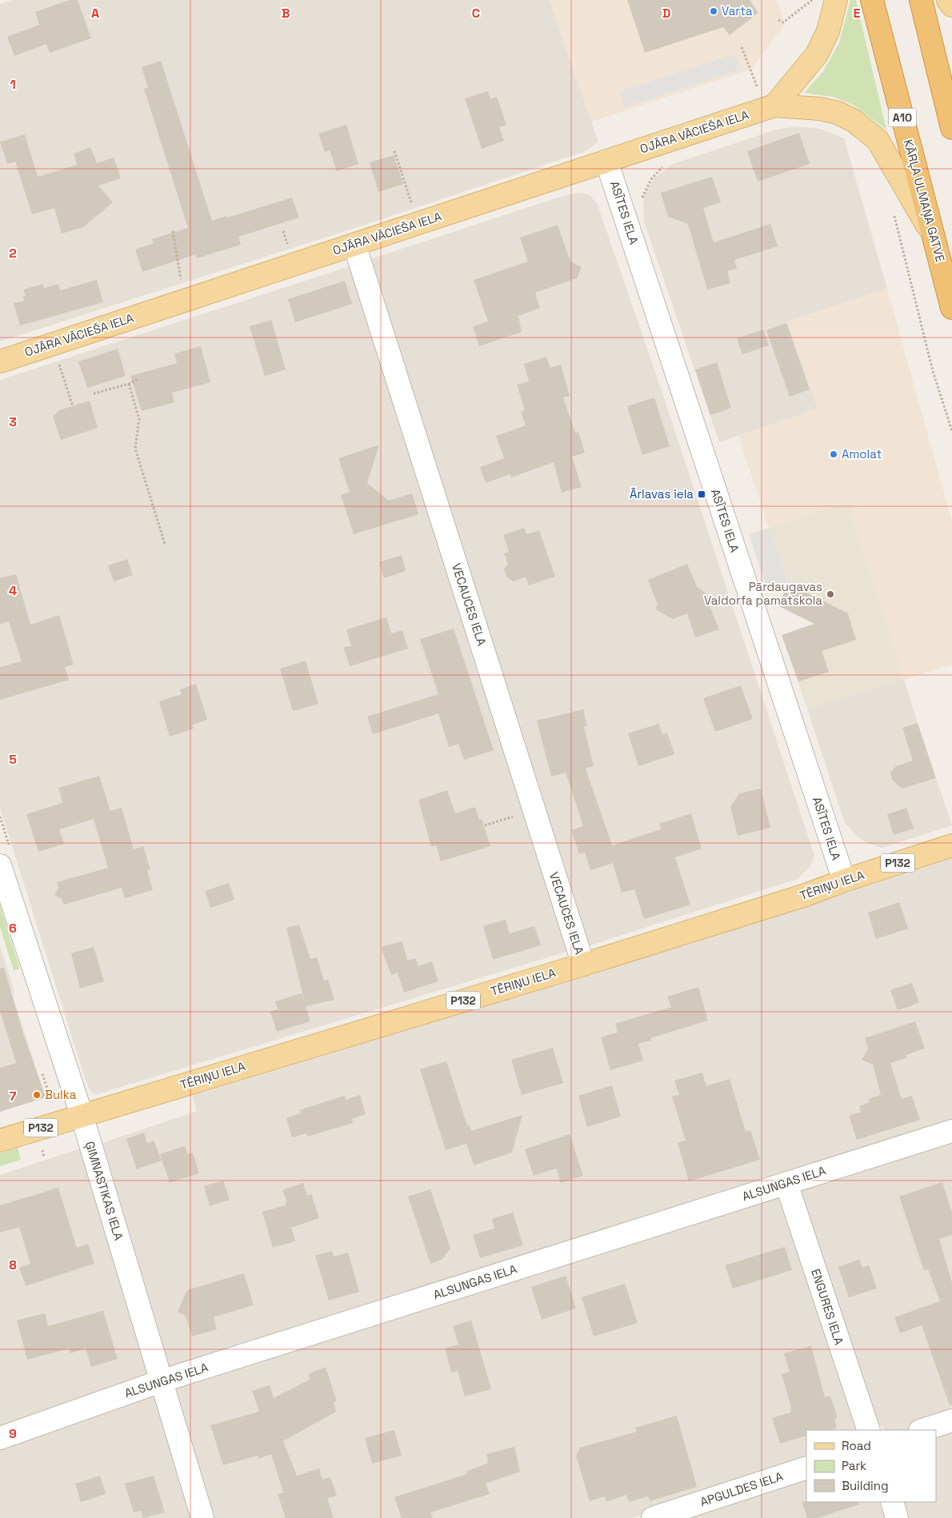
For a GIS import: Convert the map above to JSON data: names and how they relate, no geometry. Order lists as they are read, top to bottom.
{
  "streets": {
    "highway": ["A10", "KĀRĻA ULMAŅA GATVE"],
    "main road": ["OJĀRA VĀCIEŠA IELA", "P132", "TĒRIŅU IELA"],
    "street": [
      "ASĪTES IELA",
      "VECAUCES IELA",
      "ALSUNGAS IELA",
      "ĢIMNASTIKAS IELA",
      "ENGURES IELA",
      "APGULDES IELA"
    ]
  },
  "crossings": [
    ["OJĀRA VĀCIEŠA IELA", "KĀRĻA ULMAŅA GATVE"],
    ["OJĀRA VĀCIEŠA IELA", "ASĪTES IELA"],
    ["OJĀRA VĀCIEŠA IELA", "VECAUCES IELA"],
    ["ASĪTES IELA", "TĒRIŅU IELA"],
    ["VECAUCES IELA", "TĒRIŅU IELA"],
    ["TĒRIŅU IELA", "ĢIMNASTIKAS IELA"],
    ["ALSUNGAS IELA", "ĢIMNASTIKAS IELA"],
    ["ALSUNGAS IELA", "ENGURES IELA"]
  ],
  "places": {
    "other": [
      "Varta",
      "Amolat",
      "Pārdaugavas Valdorfa pamatskola",
      "Bulka"
    ],
    "transit": ["Ārlavas iela"]
  },
  "legend": ["Road", "Park", "Building"],
  "grid": {
    "columns": [
      "A",
      "B",
      "C",
      "D",
      "E"
    ],
    "rows": [
      "1",
      "2",
      "3",
      "4",
      "5",
      "6",
      "7",
      "8",
      "9"
    ]
  }
}
